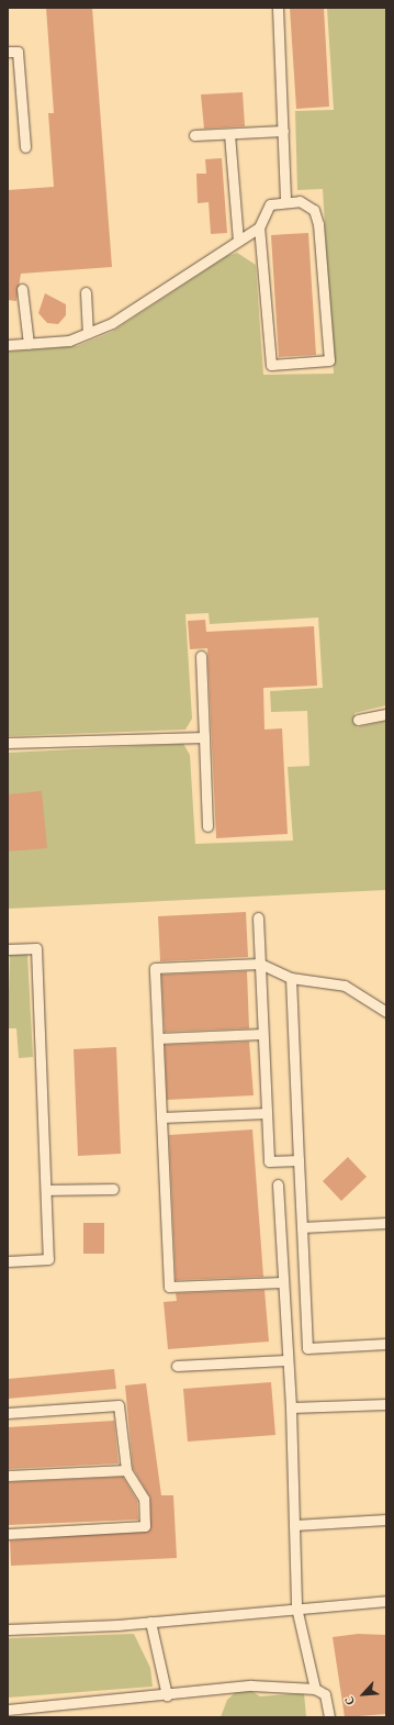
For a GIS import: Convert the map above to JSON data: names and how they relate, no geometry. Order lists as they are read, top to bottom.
{
  "north": "bottom left"
}
